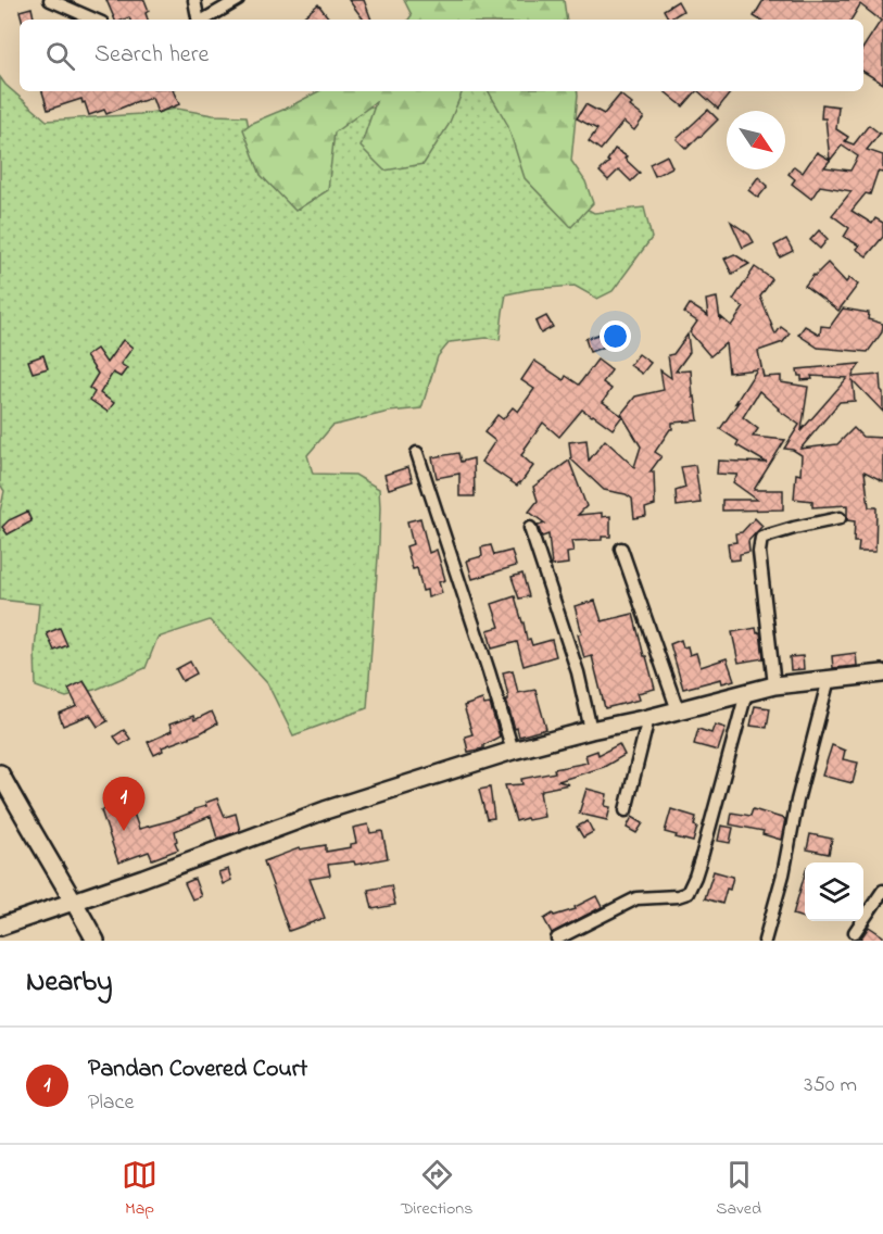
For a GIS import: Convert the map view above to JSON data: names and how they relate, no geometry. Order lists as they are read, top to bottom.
{
  "north": "bottom right",
  "page": {
    "search": "Search here",
    "pins": "1",
    "heading": "Nearby",
    "list": [
      {
        "mark": "1",
        "name": "Pandan Covered Court",
        "note": "Place",
        "value": "350 m"
      }
    ],
    "nav": ["Map", "Directions", "Saved"]
  }
}
